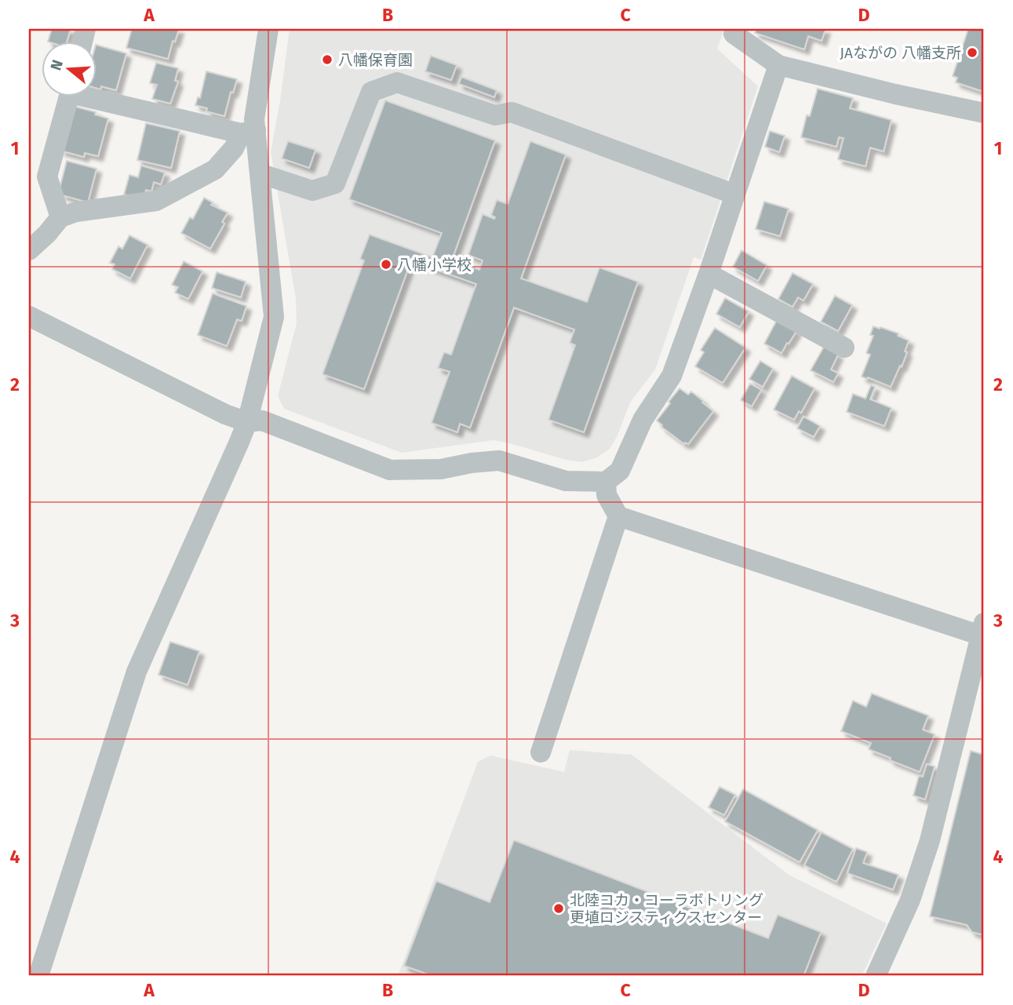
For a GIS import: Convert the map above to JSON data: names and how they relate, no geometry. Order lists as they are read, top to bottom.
{
  "places": [
    "JAながの 八幡支所",
    "八幡保育園",
    "八幡小学校",
    "北陸コカ・コーラボトリング 更埴ロジスティクスセンター"
  ],
  "north": "left",
  "grid": {
    "columns": [
      "A",
      "B",
      "C",
      "D"
    ],
    "rows": [
      "1",
      "2",
      "3",
      "4"
    ]
  }
}
